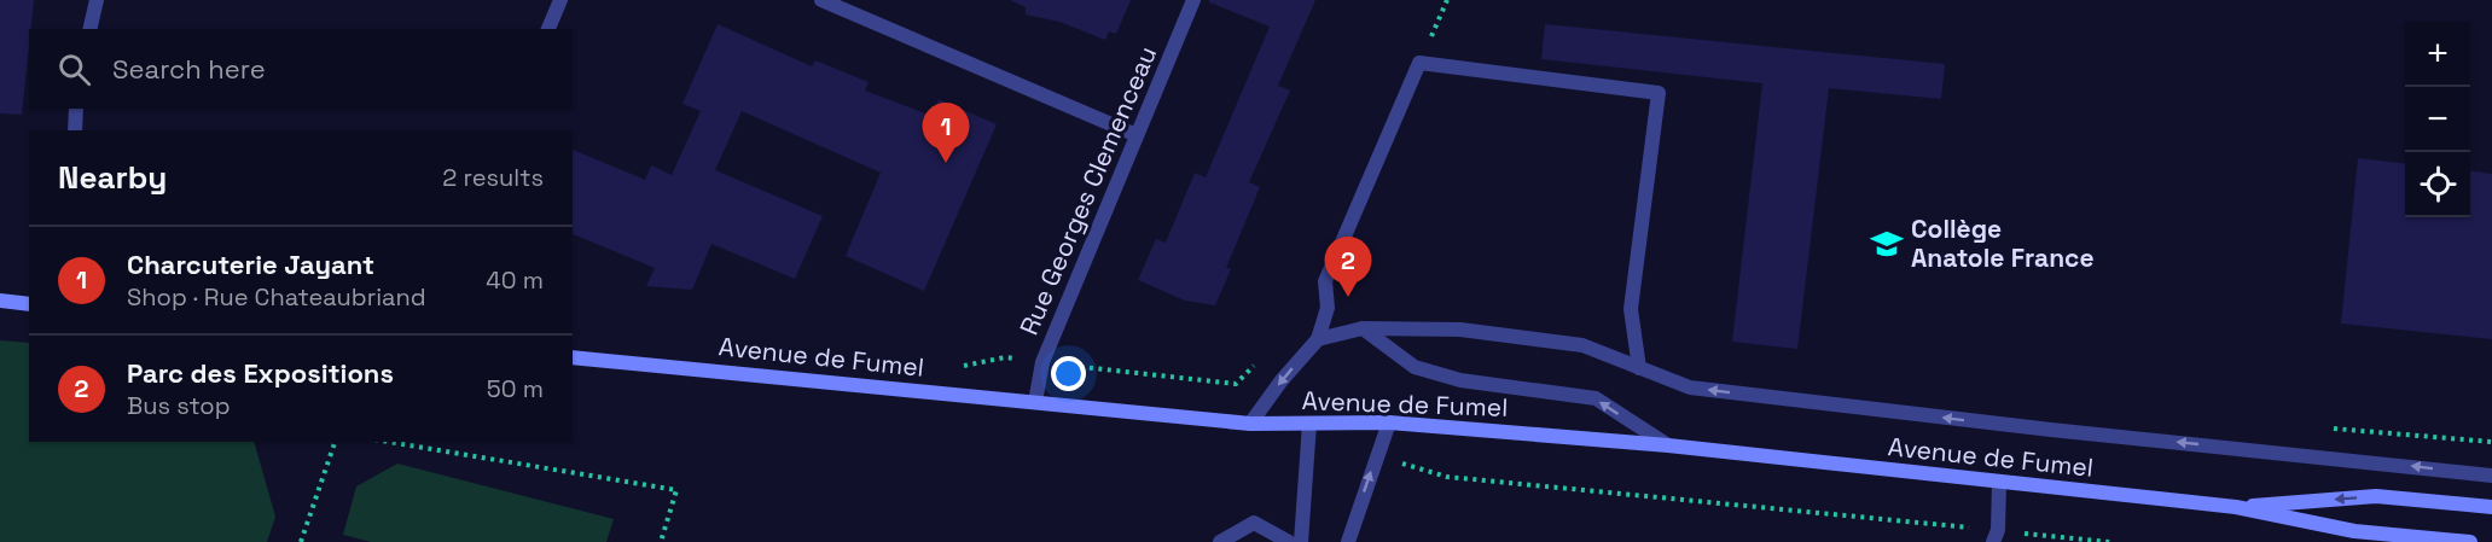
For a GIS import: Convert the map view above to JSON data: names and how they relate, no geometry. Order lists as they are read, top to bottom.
{
  "streets": {
    "main road": ["Avenue de Fumel"],
    "street": ["Rue Georges Clemenceau"]
  },
  "crossings": [
    ["Rue Georges Clemenceau", "Avenue de Fumel"]
  ],
  "places": {
    "school or university": ["Collège Anatole France"]
  },
  "page": {
    "map_buttons": ["+", "−"],
    "search": "Search here",
    "pins": ["1", "2"],
    "heading": ["Nearby", "2 results"],
    "list": [
      {
        "mark": "1",
        "name": "Charcuterie Jayant",
        "note": "Shop · Rue Chateaubriand",
        "value": "40 m"
      },
      {
        "mark": "2",
        "name": "Parc des Expositions",
        "note": "Bus stop",
        "value": "50 m"
      }
    ]
  }
}
